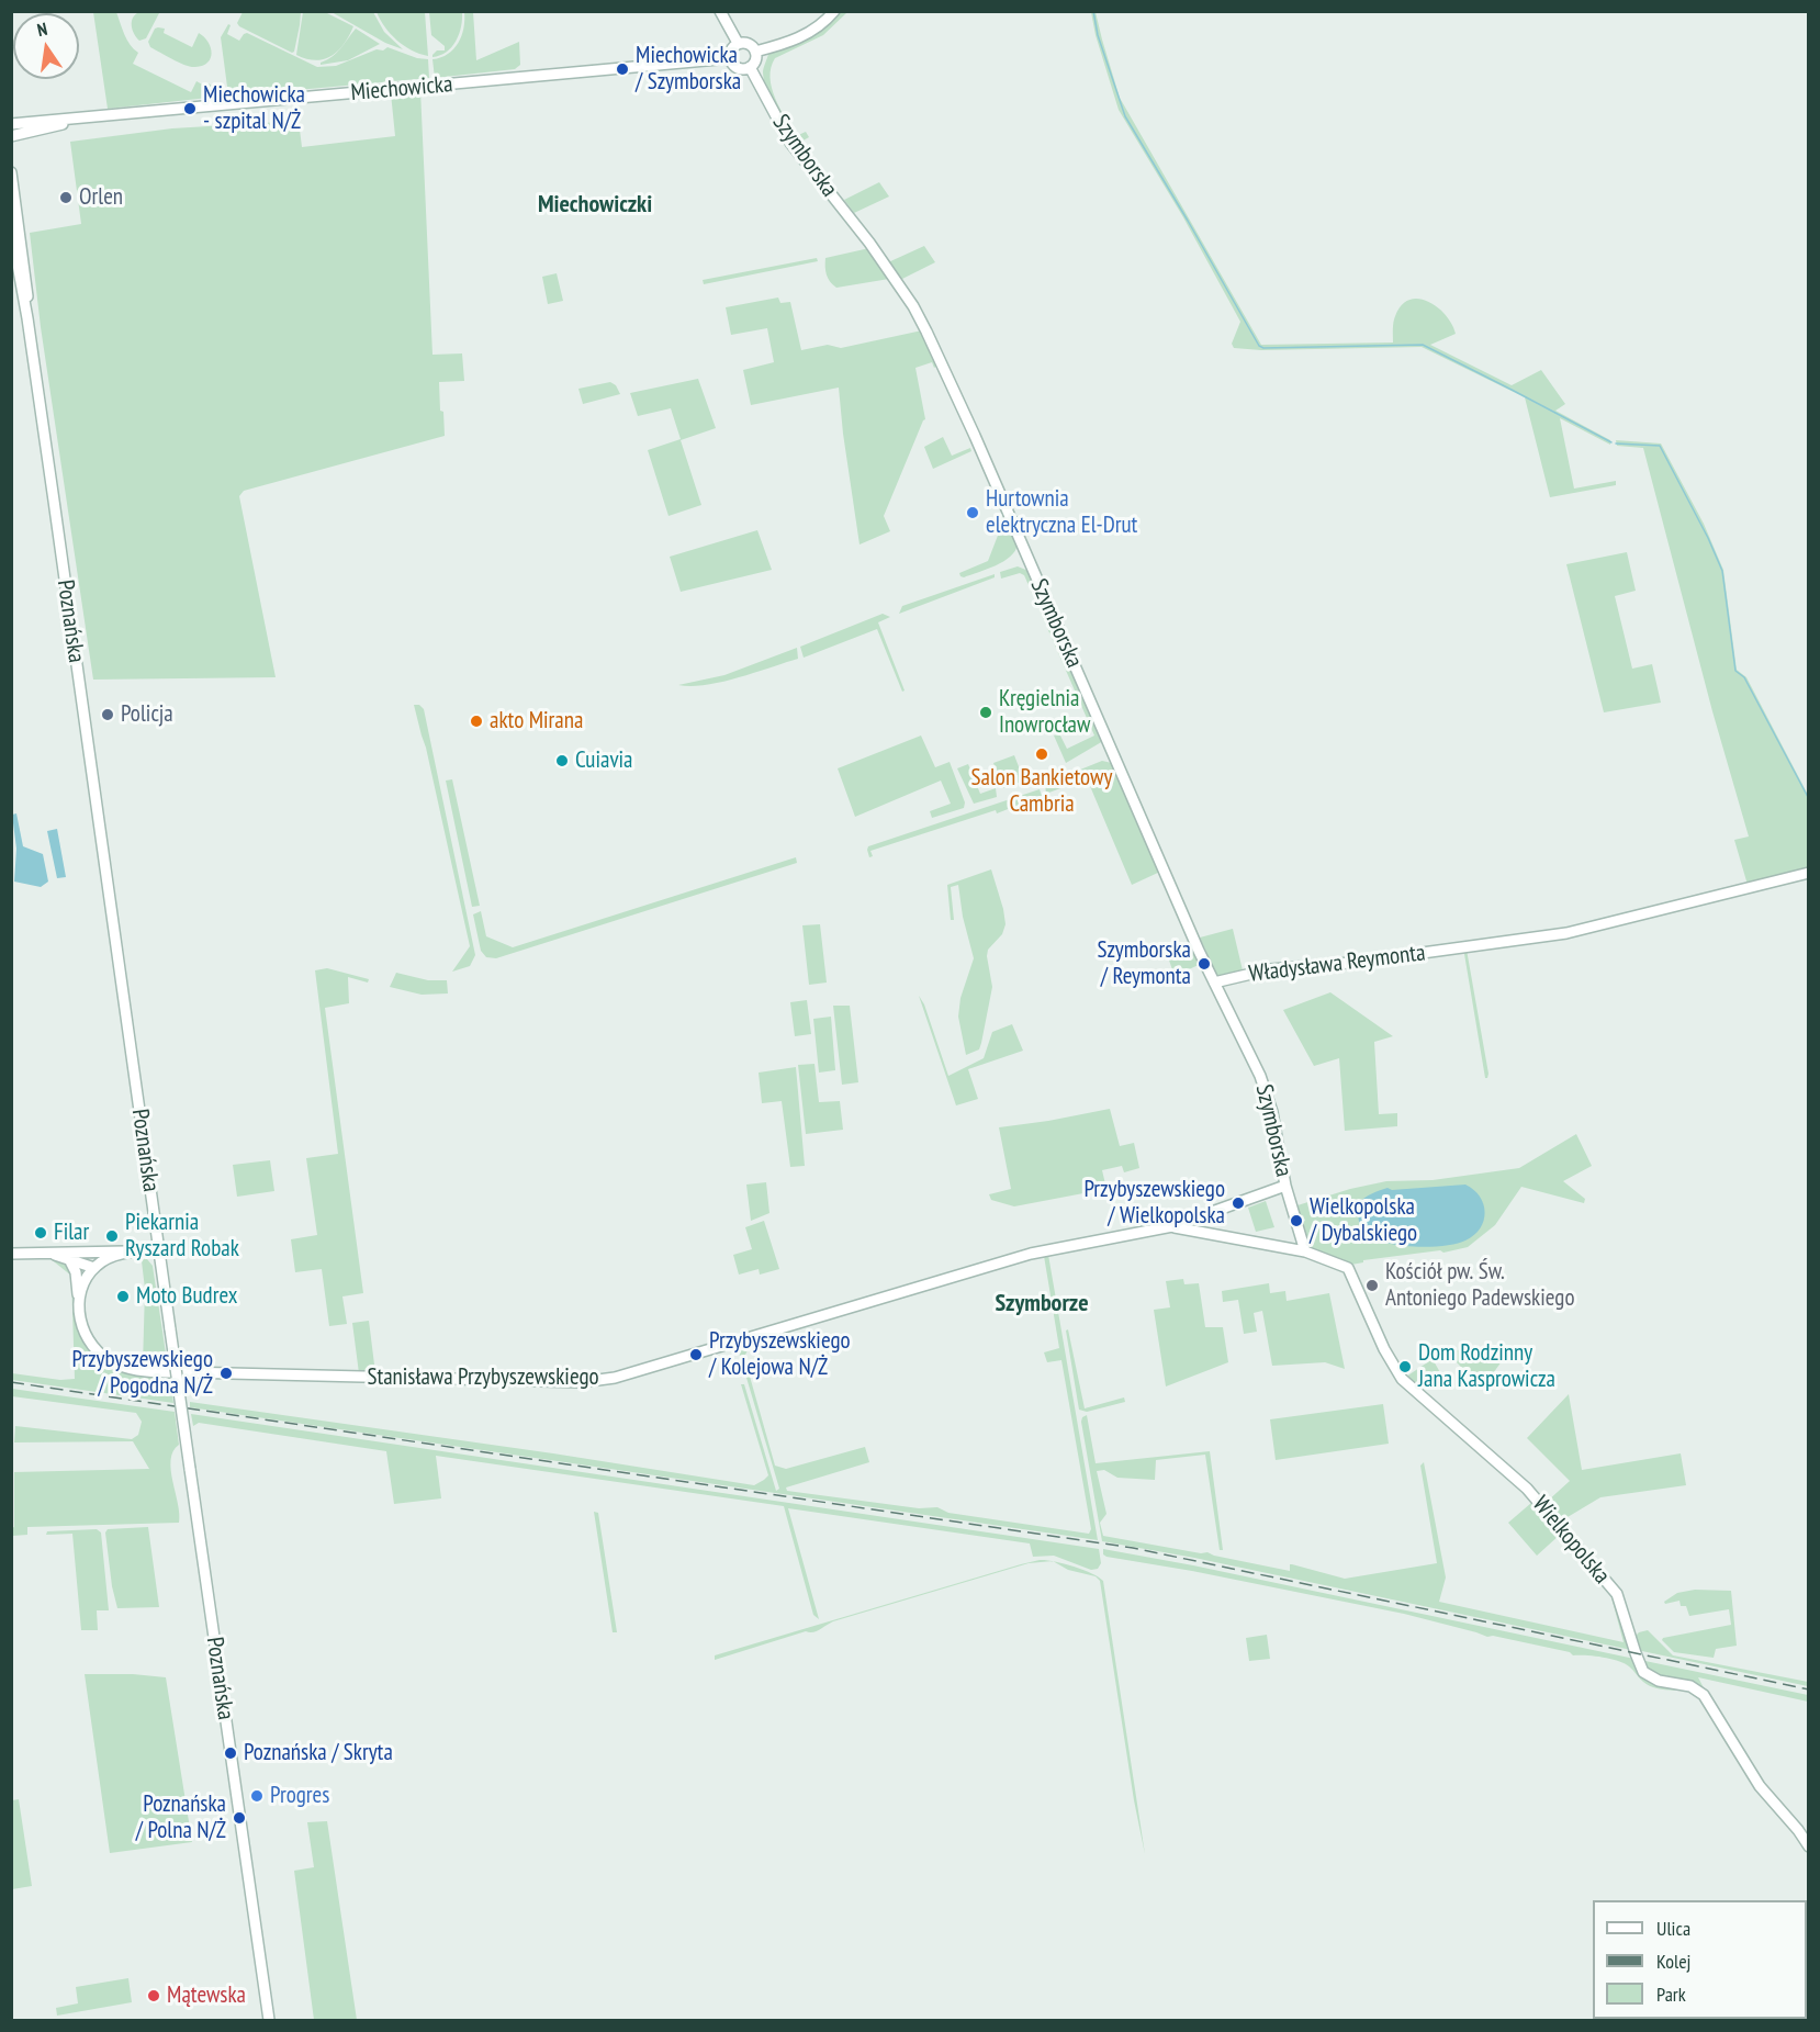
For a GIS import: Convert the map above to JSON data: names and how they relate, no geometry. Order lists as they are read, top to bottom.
{
  "streets": {
    "street": [
      "Miechowicka",
      "Szymborska",
      "Poznańska",
      "Władysława Reymonta",
      "Stanisława Przybyszewskiego",
      "Wielkopolska"
    ]
  },
  "crossings": [
    ["Miechowicka", "Szymborska"],
    ["Szymborska", "Władysława Reymonta"],
    ["Szymborska", "Stanisława Przybyszewskiego"],
    ["Szymborska", "Wielkopolska"],
    ["Stanisława Przybyszewskiego", "Wielkopolska"]
  ],
  "districts": ["Miechowiczki", "Szymborze"],
  "places": [
    "Miechowicka / Szymborska",
    "Miechowicka - szpital N/Ż",
    "Orlen",
    "Hurtownia elektryczna El-Drut",
    "Kręgielnia Inowrocław",
    "Policja",
    "akto Mirana",
    "Salon Bankietowy Cambria",
    "Cuiavia",
    "Szymborska / Reymonta",
    "Przybyszewskiego / Wielkopolska",
    "Wielkopolska / Dybalskiego",
    "Filar",
    "Piekarnia Ryszard Robak",
    "Kościół pw. Św. Antoniego Padewskiego",
    "Moto Budrex",
    "Przybyszewskiego / Kolejowa N/Ż",
    "Dom Rodzinny Jana Kasprowicza",
    "Przybyszewskiego / Pogodna N/Ż",
    "Poznańska / Skryta",
    "Progres",
    "Poznańska / Polna N/Ż",
    "Mątewska"
  ],
  "legend": ["Ulica", "Kolej", "Park"],
  "north": "top"
}
